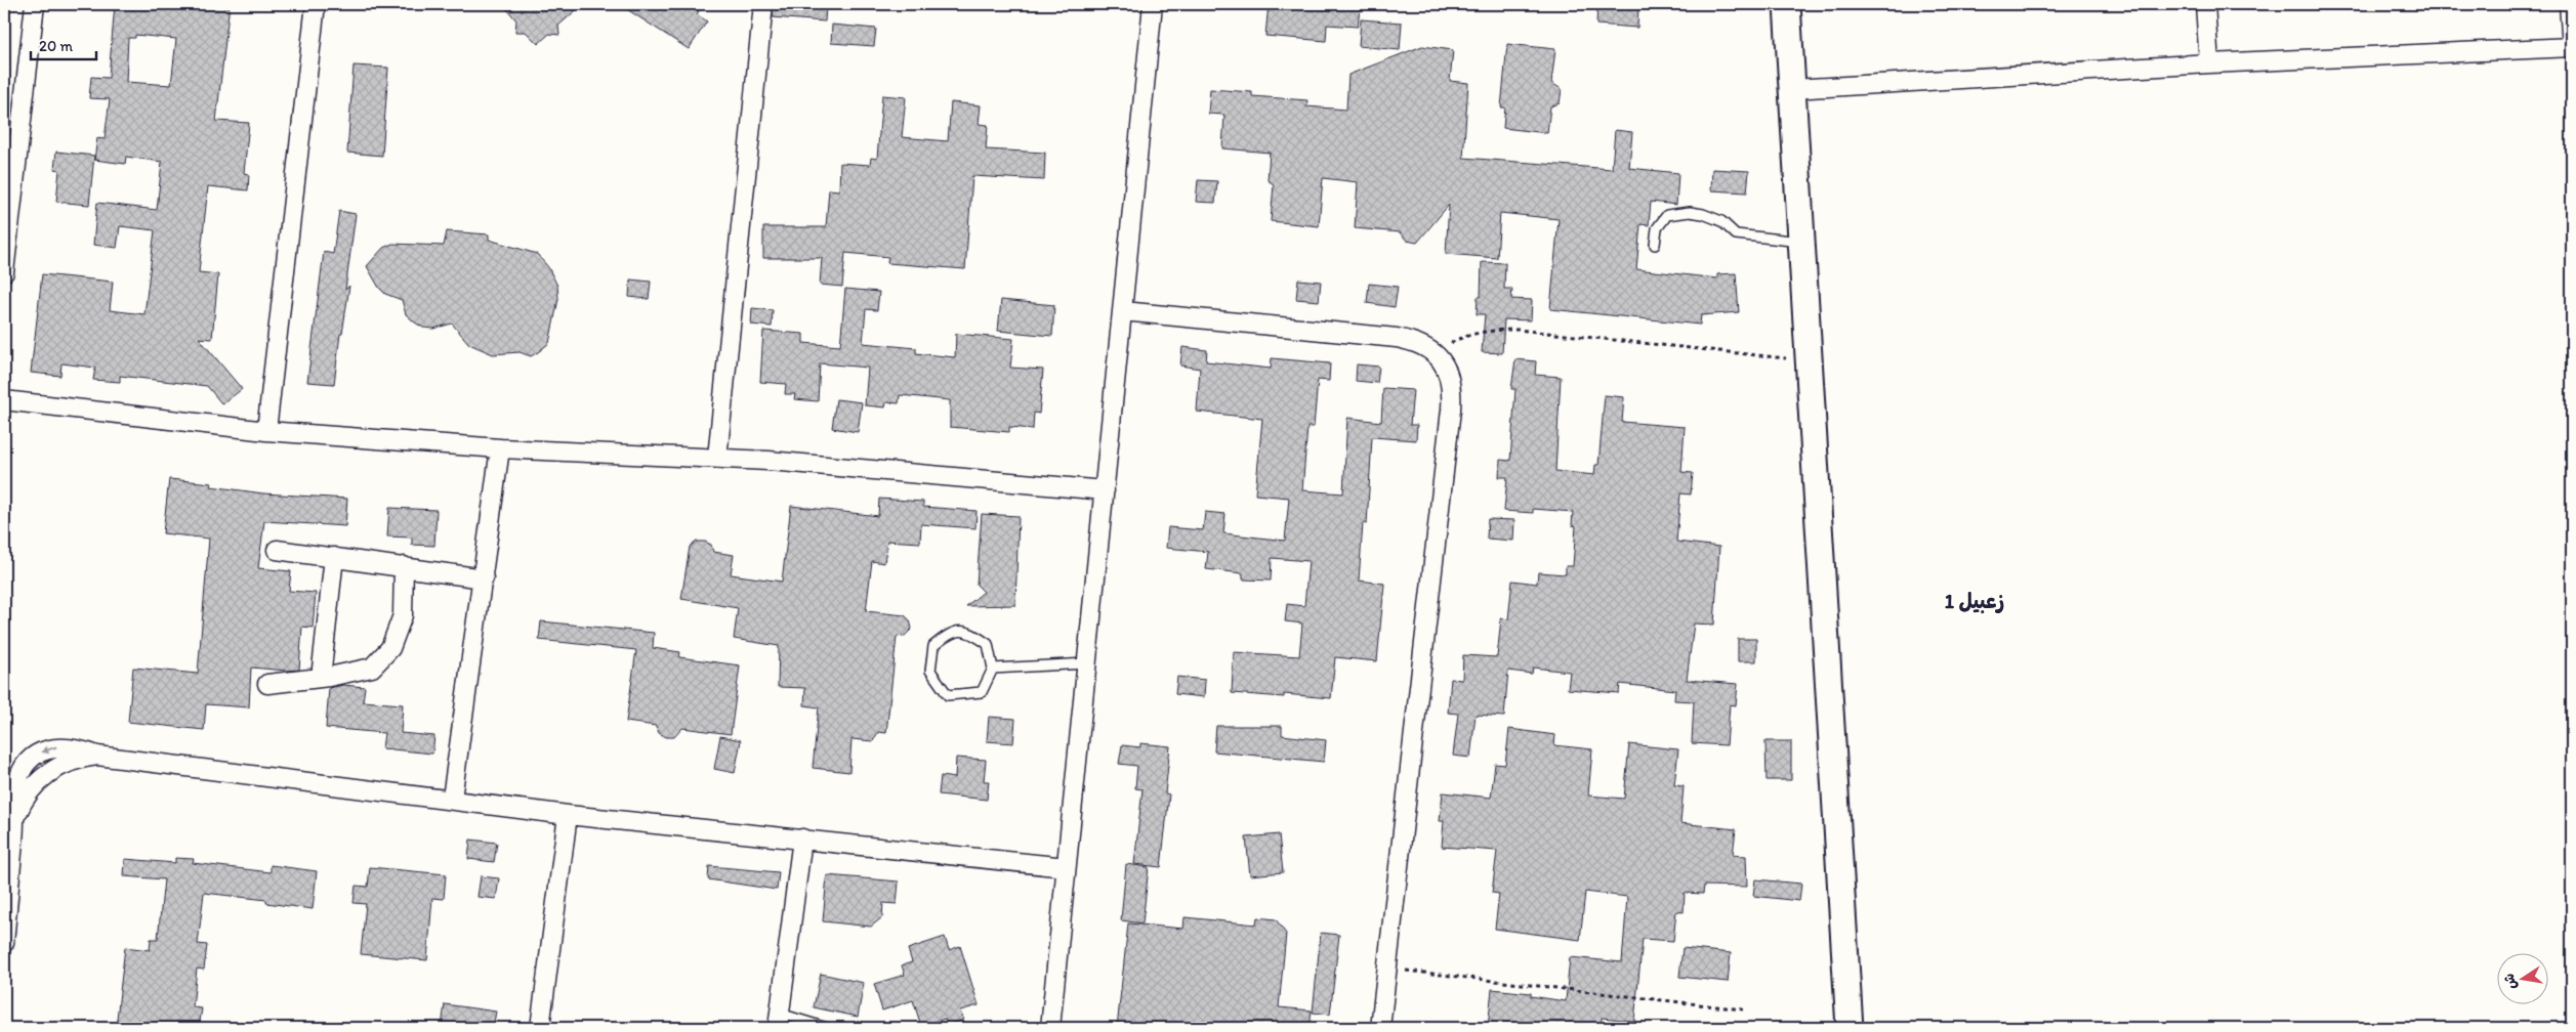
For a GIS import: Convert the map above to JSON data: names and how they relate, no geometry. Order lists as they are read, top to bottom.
{
  "districts": ["زعبيل 1"],
  "scale_bar": "20 m",
  "north": "left"
}
